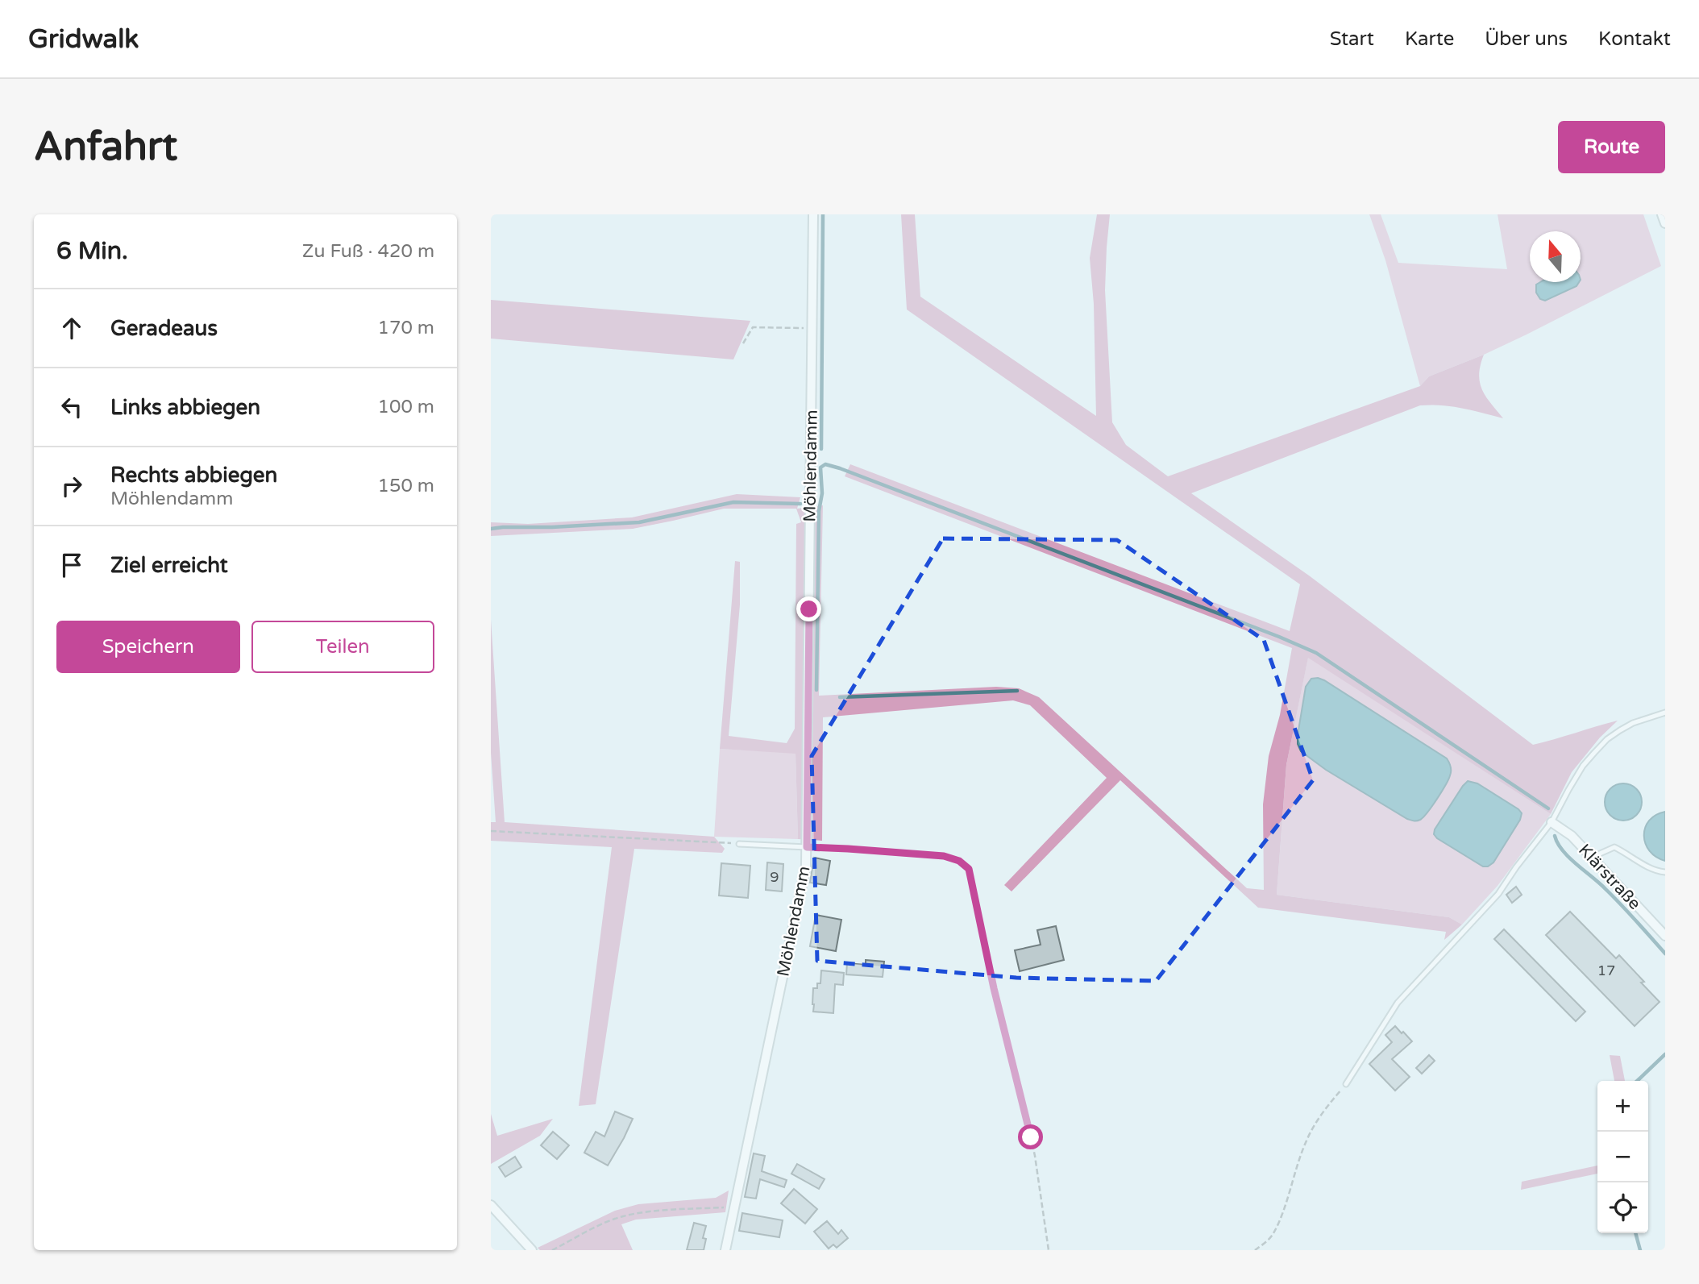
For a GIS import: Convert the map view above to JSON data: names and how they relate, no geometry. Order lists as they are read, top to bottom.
{
  "streets": {
    "street": ["Möhlendamm", "Klärstraße"]
  },
  "house_numbers": ["9", "17"],
  "north": "top",
  "page": {
    "header": "Gridwalk",
    "nav": [
      "Start",
      "Karte",
      "Über uns",
      "Kontakt"
    ],
    "buttons": [
      "Route",
      ["Speichern", "Teilen"]
    ],
    "title": "Anfahrt",
    "heading": ["6 Min.", "Zu Fuß · 420 m"],
    "list": [
      ["Geradeaus", "170 m"],
      ["Links abbiegen", "100 m"],
      ["Rechts abbiegen", "Möhlendamm", "150 m"],
      "Ziel erreicht"
    ],
    "map_buttons": ["+", "−"]
  }
}
